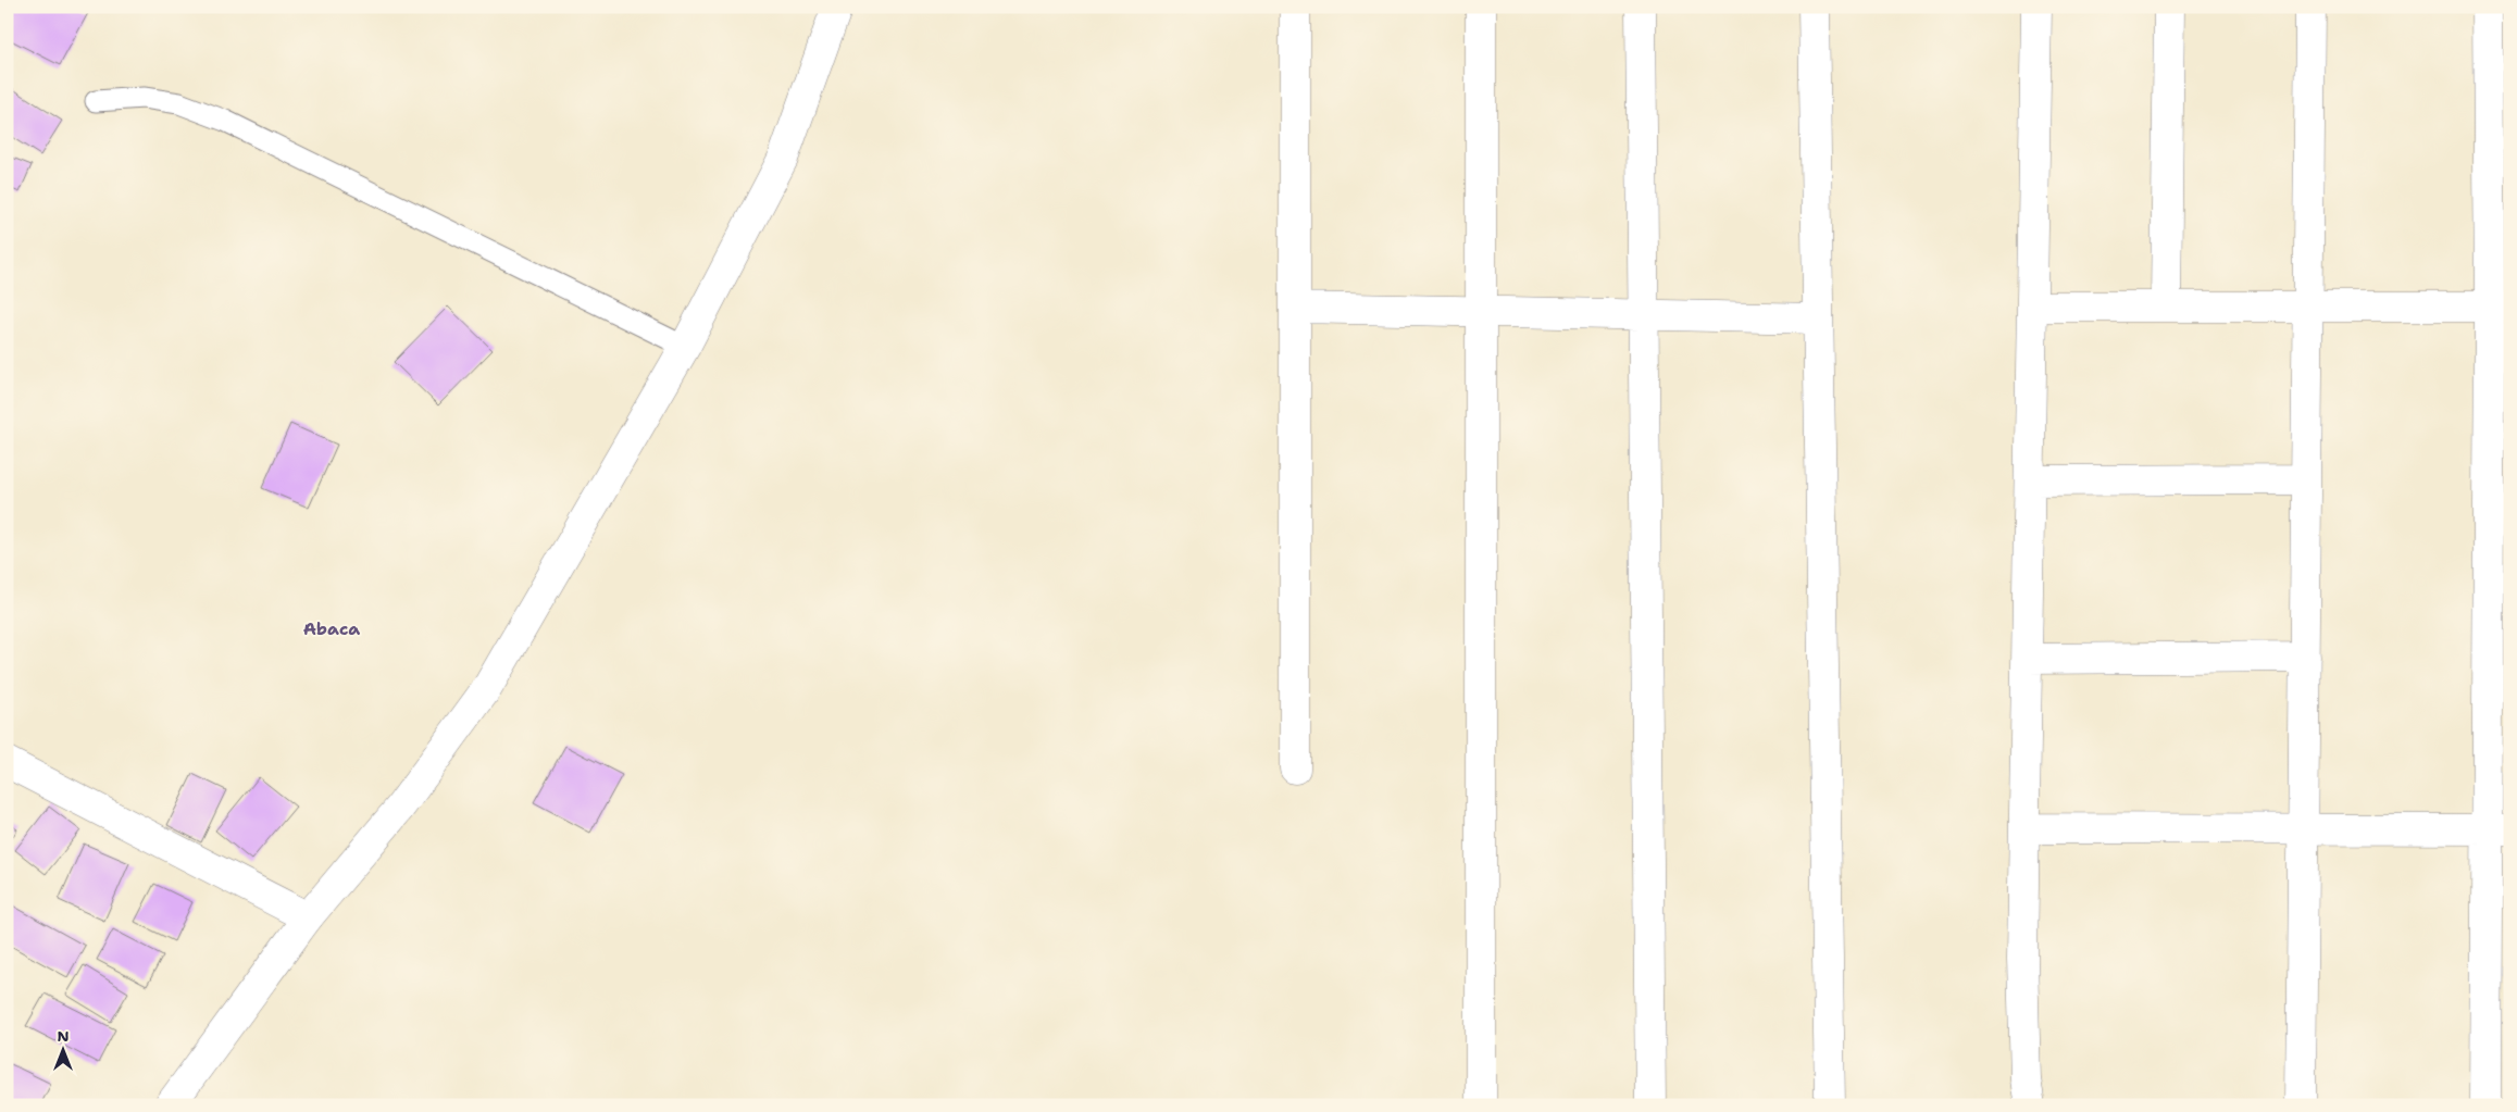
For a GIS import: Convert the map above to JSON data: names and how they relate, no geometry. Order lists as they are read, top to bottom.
{
  "districts": ["Abaca"],
  "north": "top"
}
